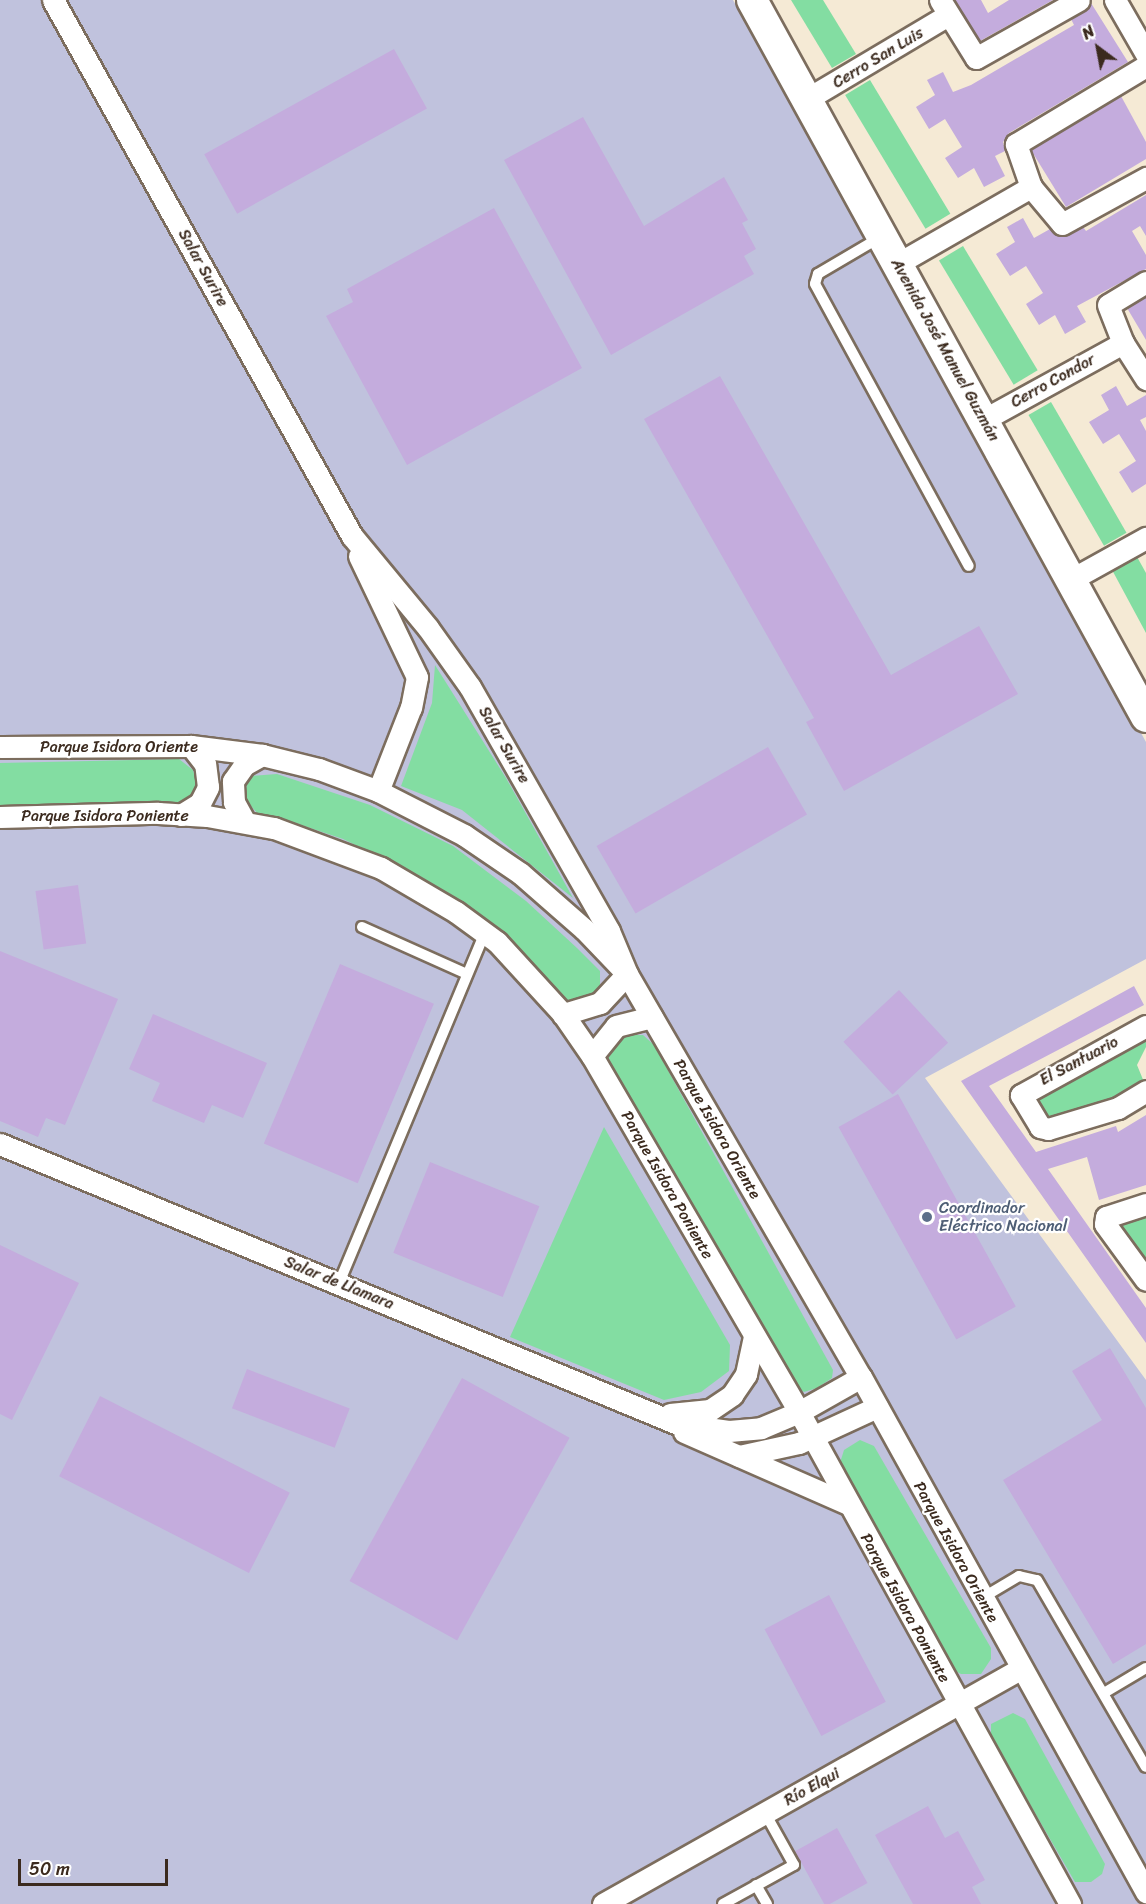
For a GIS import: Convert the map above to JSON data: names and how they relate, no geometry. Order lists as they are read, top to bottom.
{
  "streets": {
    "street": [
      "Cerro San Luis",
      "Salar Surire",
      "Avenida José Manuel Guzmán",
      "Cerro Condor",
      "Parque Isidora Oriente",
      "Parque Isidora Poniente",
      "El Santuario",
      "Salar de Llamara",
      "Río Elqui"
    ]
  },
  "crossings": [
    ["Cerro San Luis", "Avenida José Manuel Guzmán"],
    ["Salar Surire", "Parque Isidora Oriente"],
    ["Avenida José Manuel Guzmán", "Cerro Condor"],
    ["Parque Isidora Oriente", "Salar de Llamara"],
    ["Parque Isidora Oriente", "Río Elqui"],
    ["Parque Isidora Poniente", "Salar de Llamara"],
    ["Parque Isidora Poniente", "Río Elqui"]
  ],
  "places": ["Coordinador Eléctrico Nacional"],
  "scale_bar": "50 m",
  "north": "top left"
}
